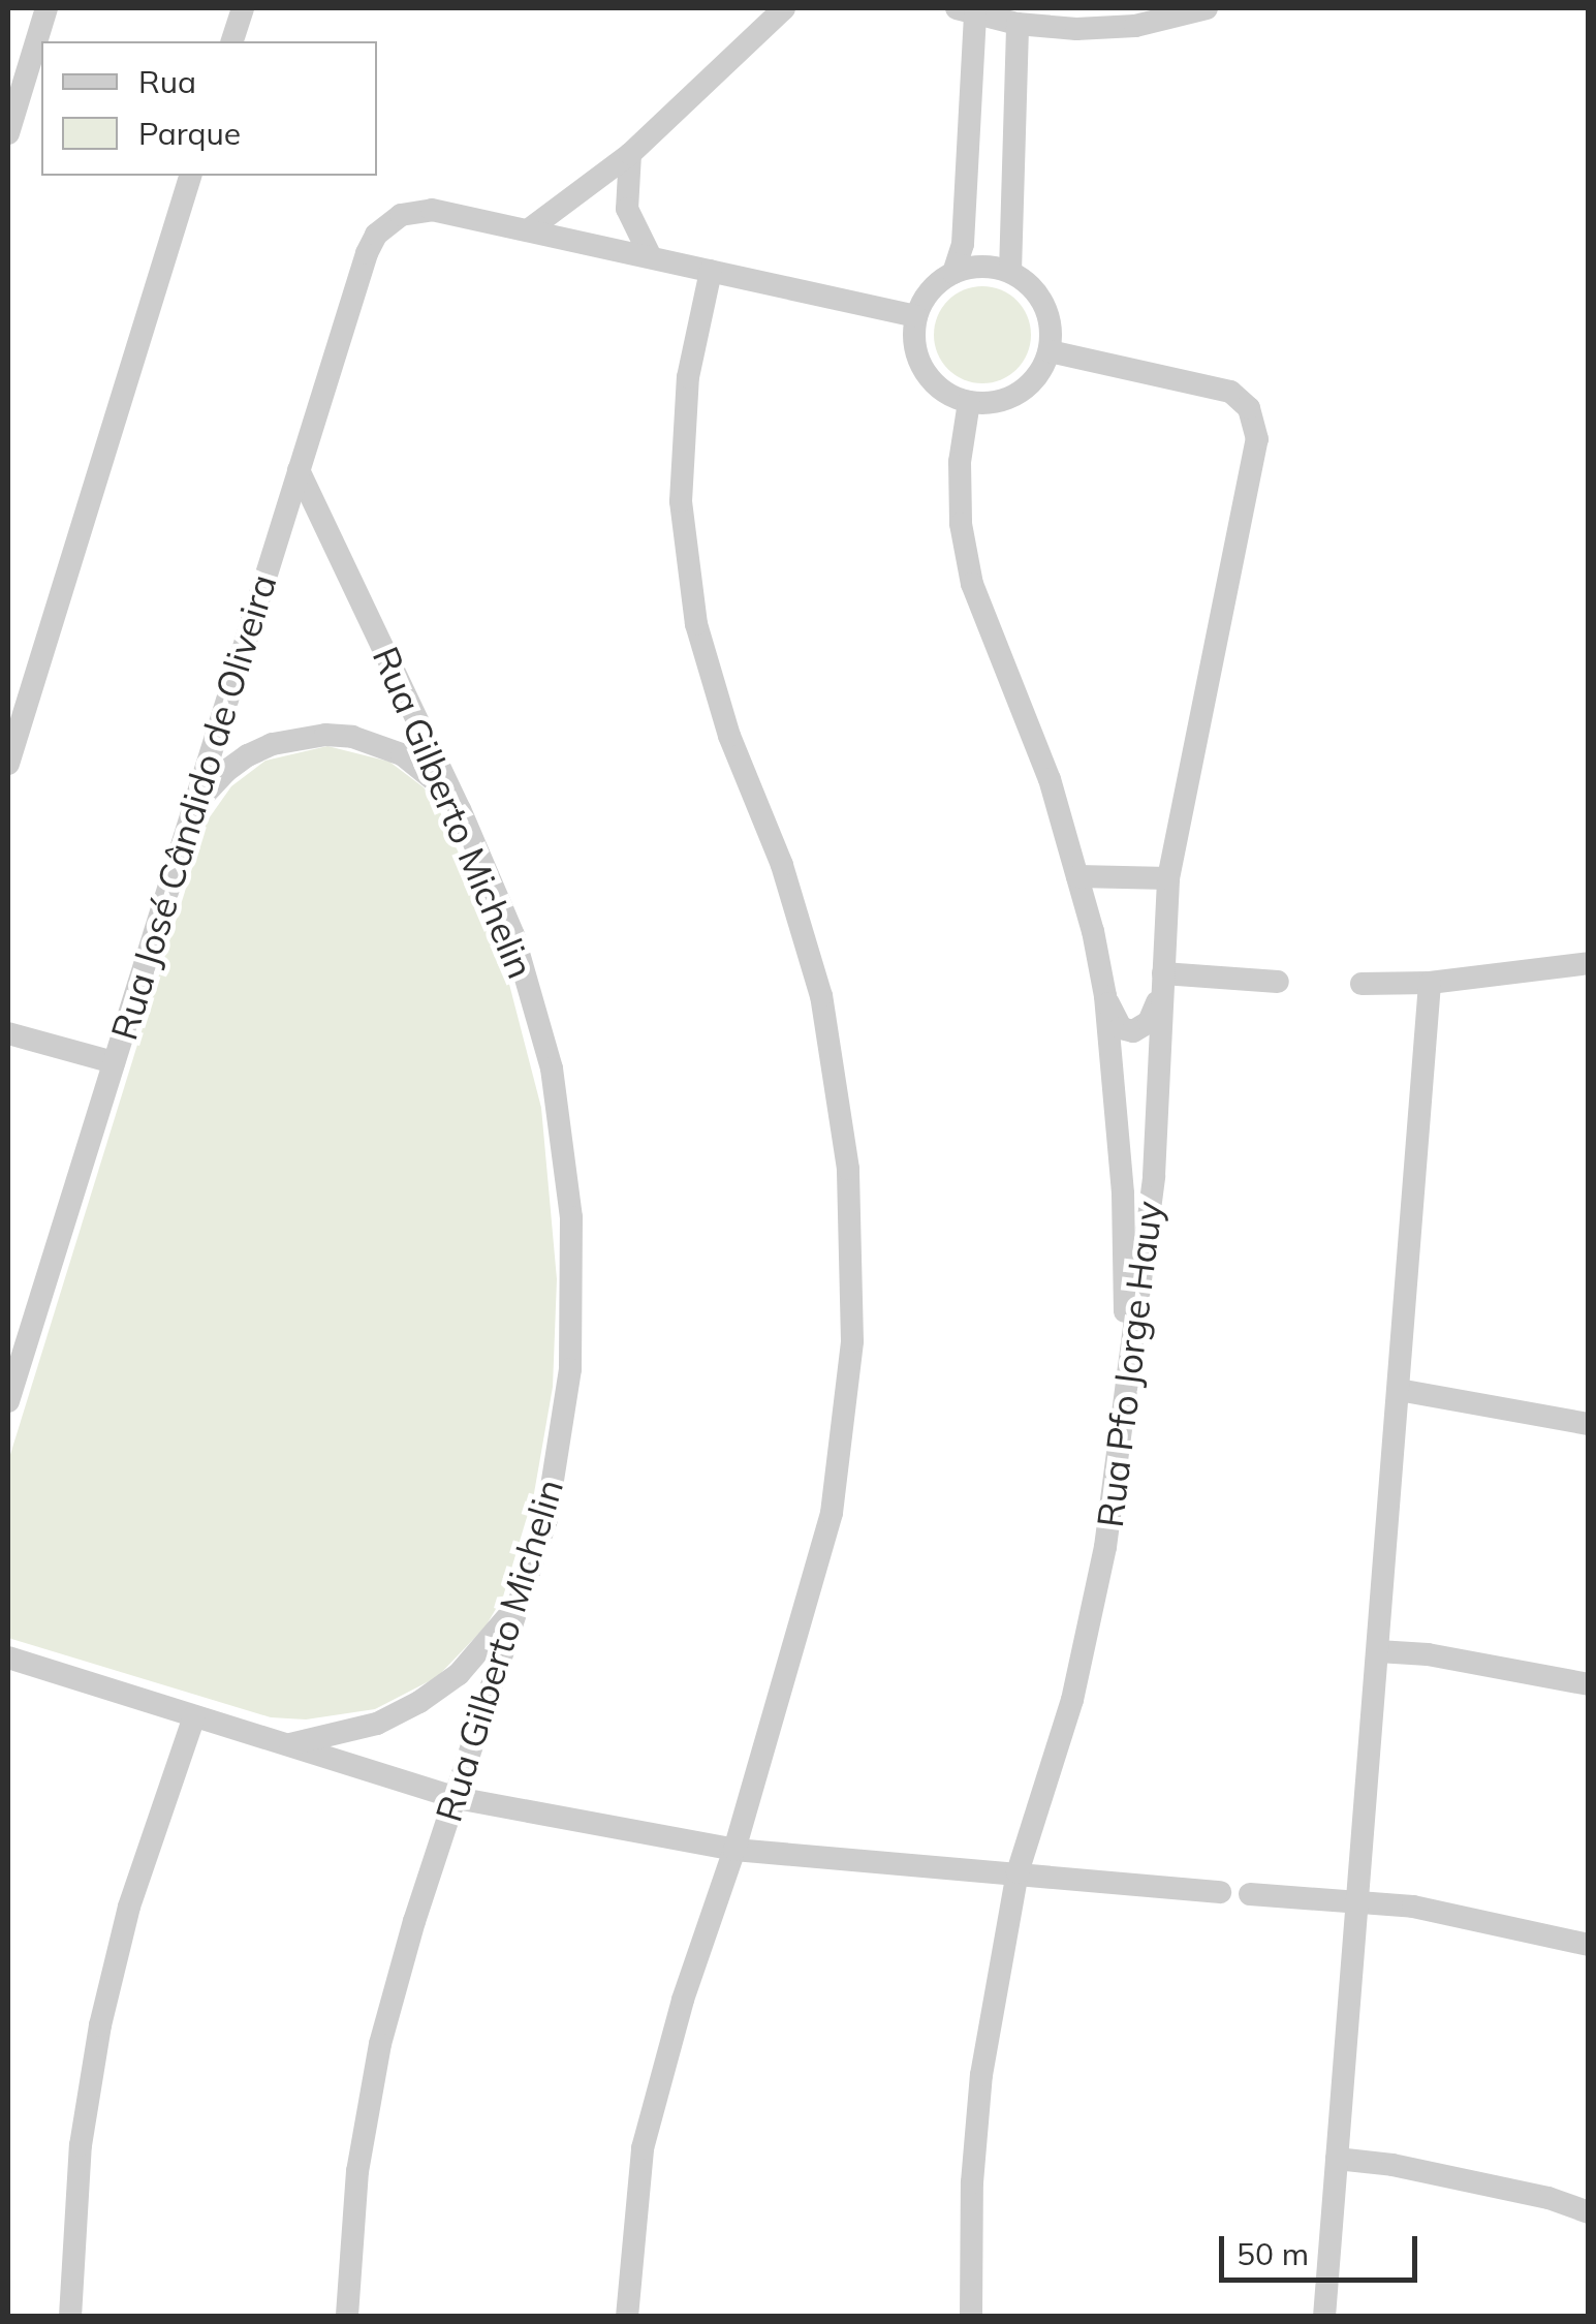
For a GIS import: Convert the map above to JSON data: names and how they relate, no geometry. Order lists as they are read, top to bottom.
{
  "streets": {
    "street": ["Rua José Cândido de Oliveira", "Rua Gilberto Michelin", "Rua Pfo Jorge Hauy"]
  },
  "crossings": [
    ["Rua José Cândido de Oliveira", "Rua Gilberto Michelin"]
  ],
  "legend": ["Rua", "Parque"],
  "scale_bar": "50 m"
}
